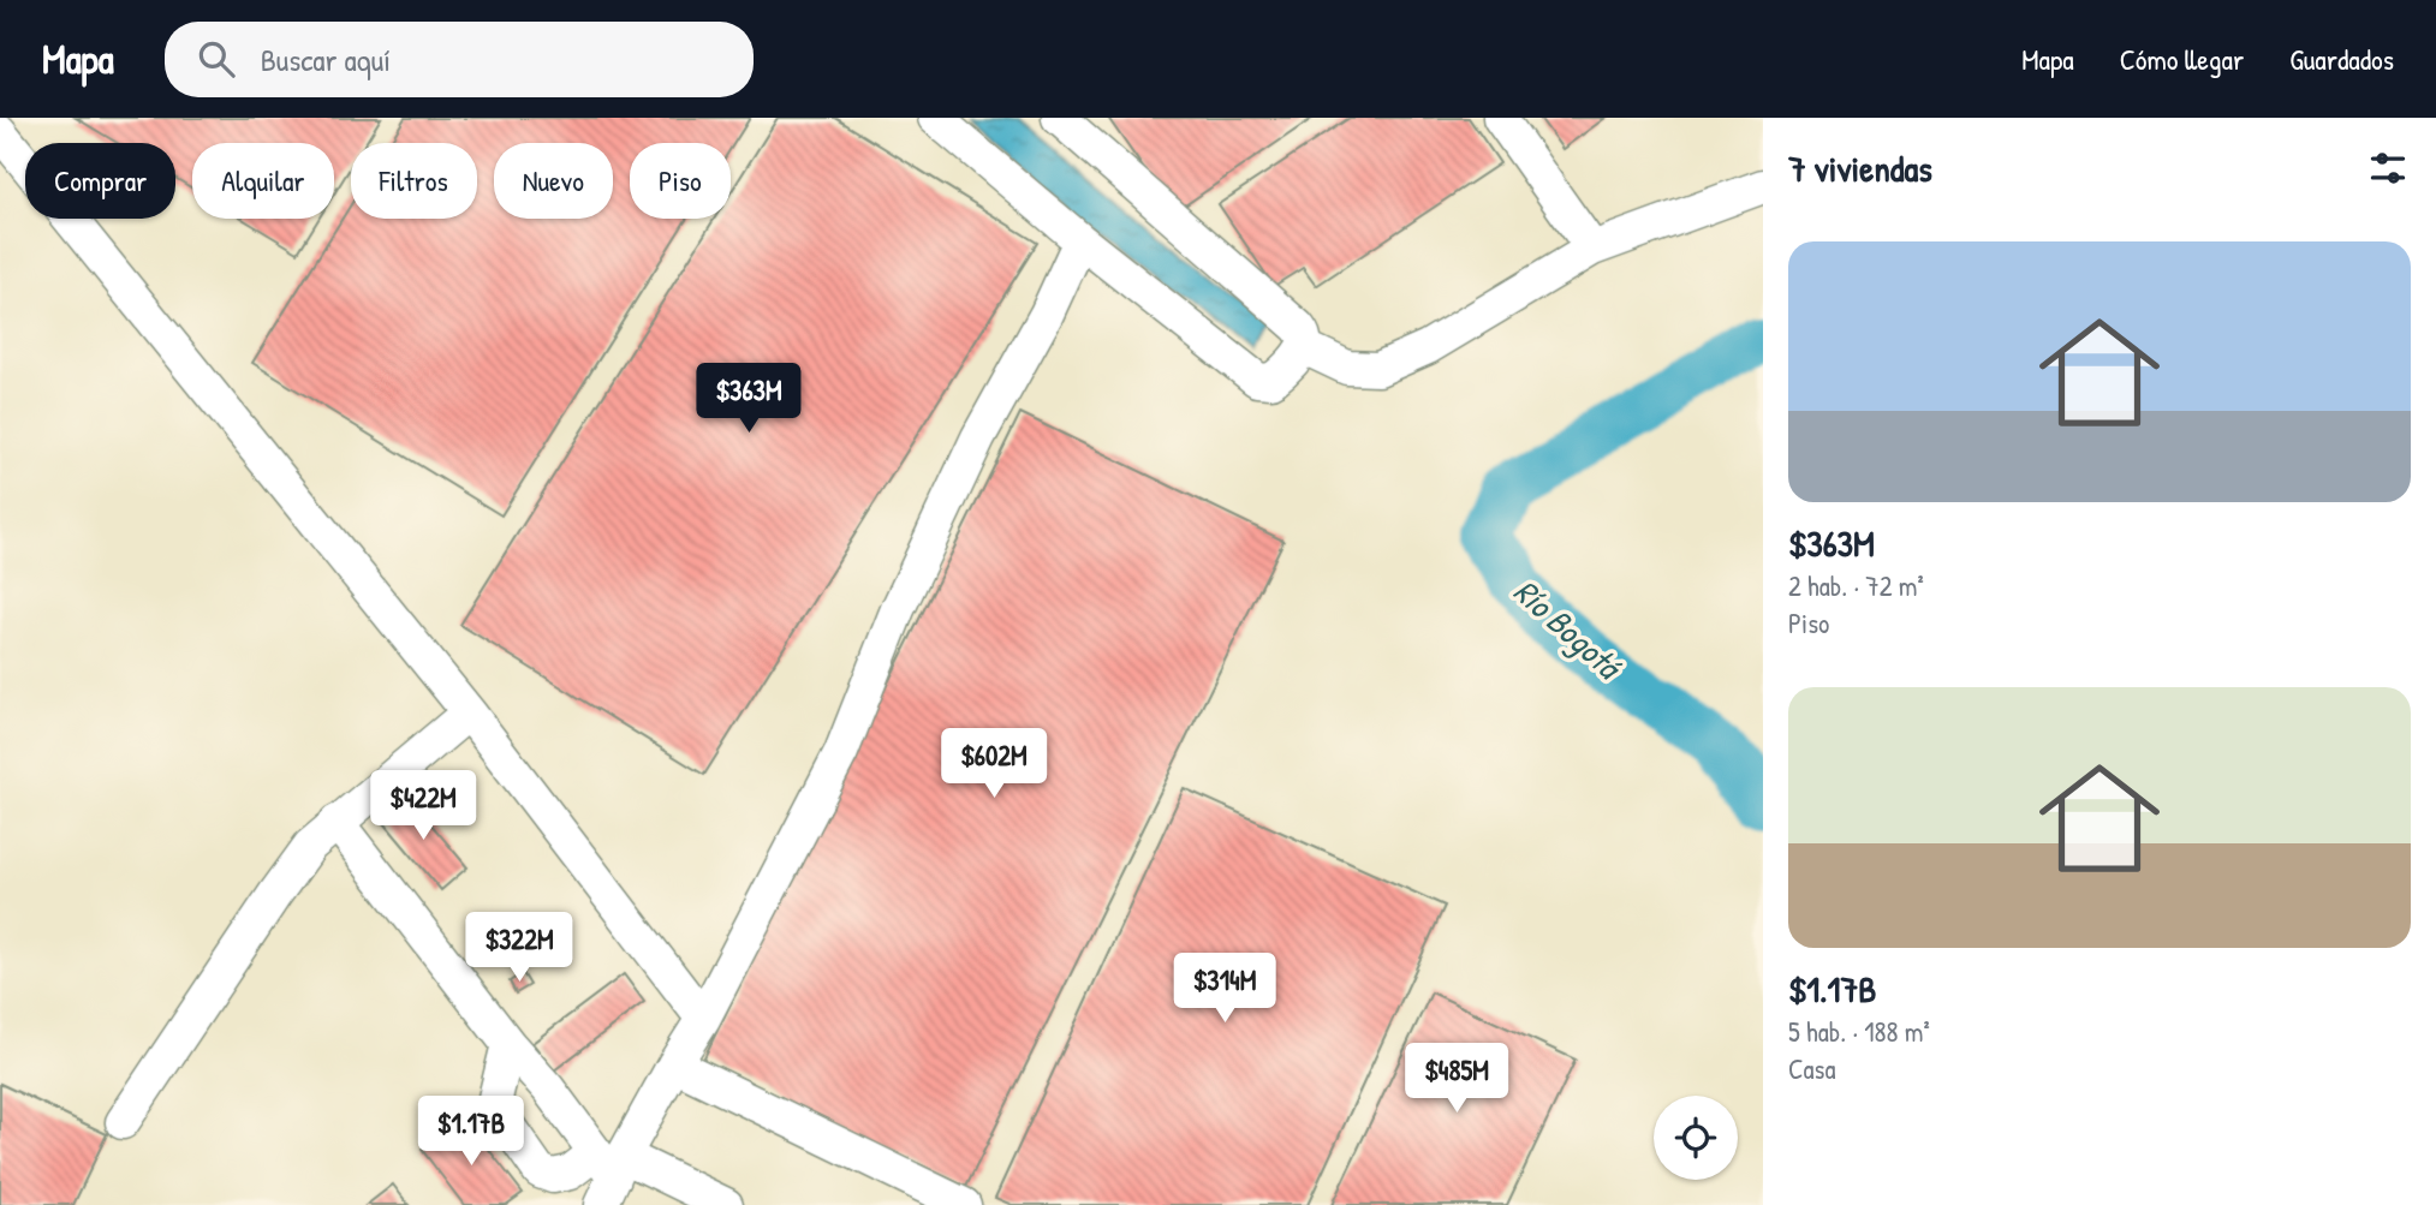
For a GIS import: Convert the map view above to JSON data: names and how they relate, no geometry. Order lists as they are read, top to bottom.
{
  "water": ["Río Bogotá"],
  "page": {
    "header": "Mapa",
    "search": "Buscar aquí",
    "nav": ["Mapa", "Cómo llegar", "Guardados"],
    "heading": "7 viviendas",
    "chip": [
      "Comprar",
      "Alquilar",
      "Filtros",
      "Nuevo",
      "Piso"
    ],
    "list": [
      {
        "name": "$363M",
        "note": "2 hab. · 72 m² · Piso"
      },
      {
        "name": "$1.17B",
        "note": "5 hab. · 188 m² · Casa"
      }
    ],
    "price": [
      "$363M",
      "$602M",
      "$422M",
      "$322M",
      "$314M",
      "$485M",
      "$1.17B"
    ]
  }
}
